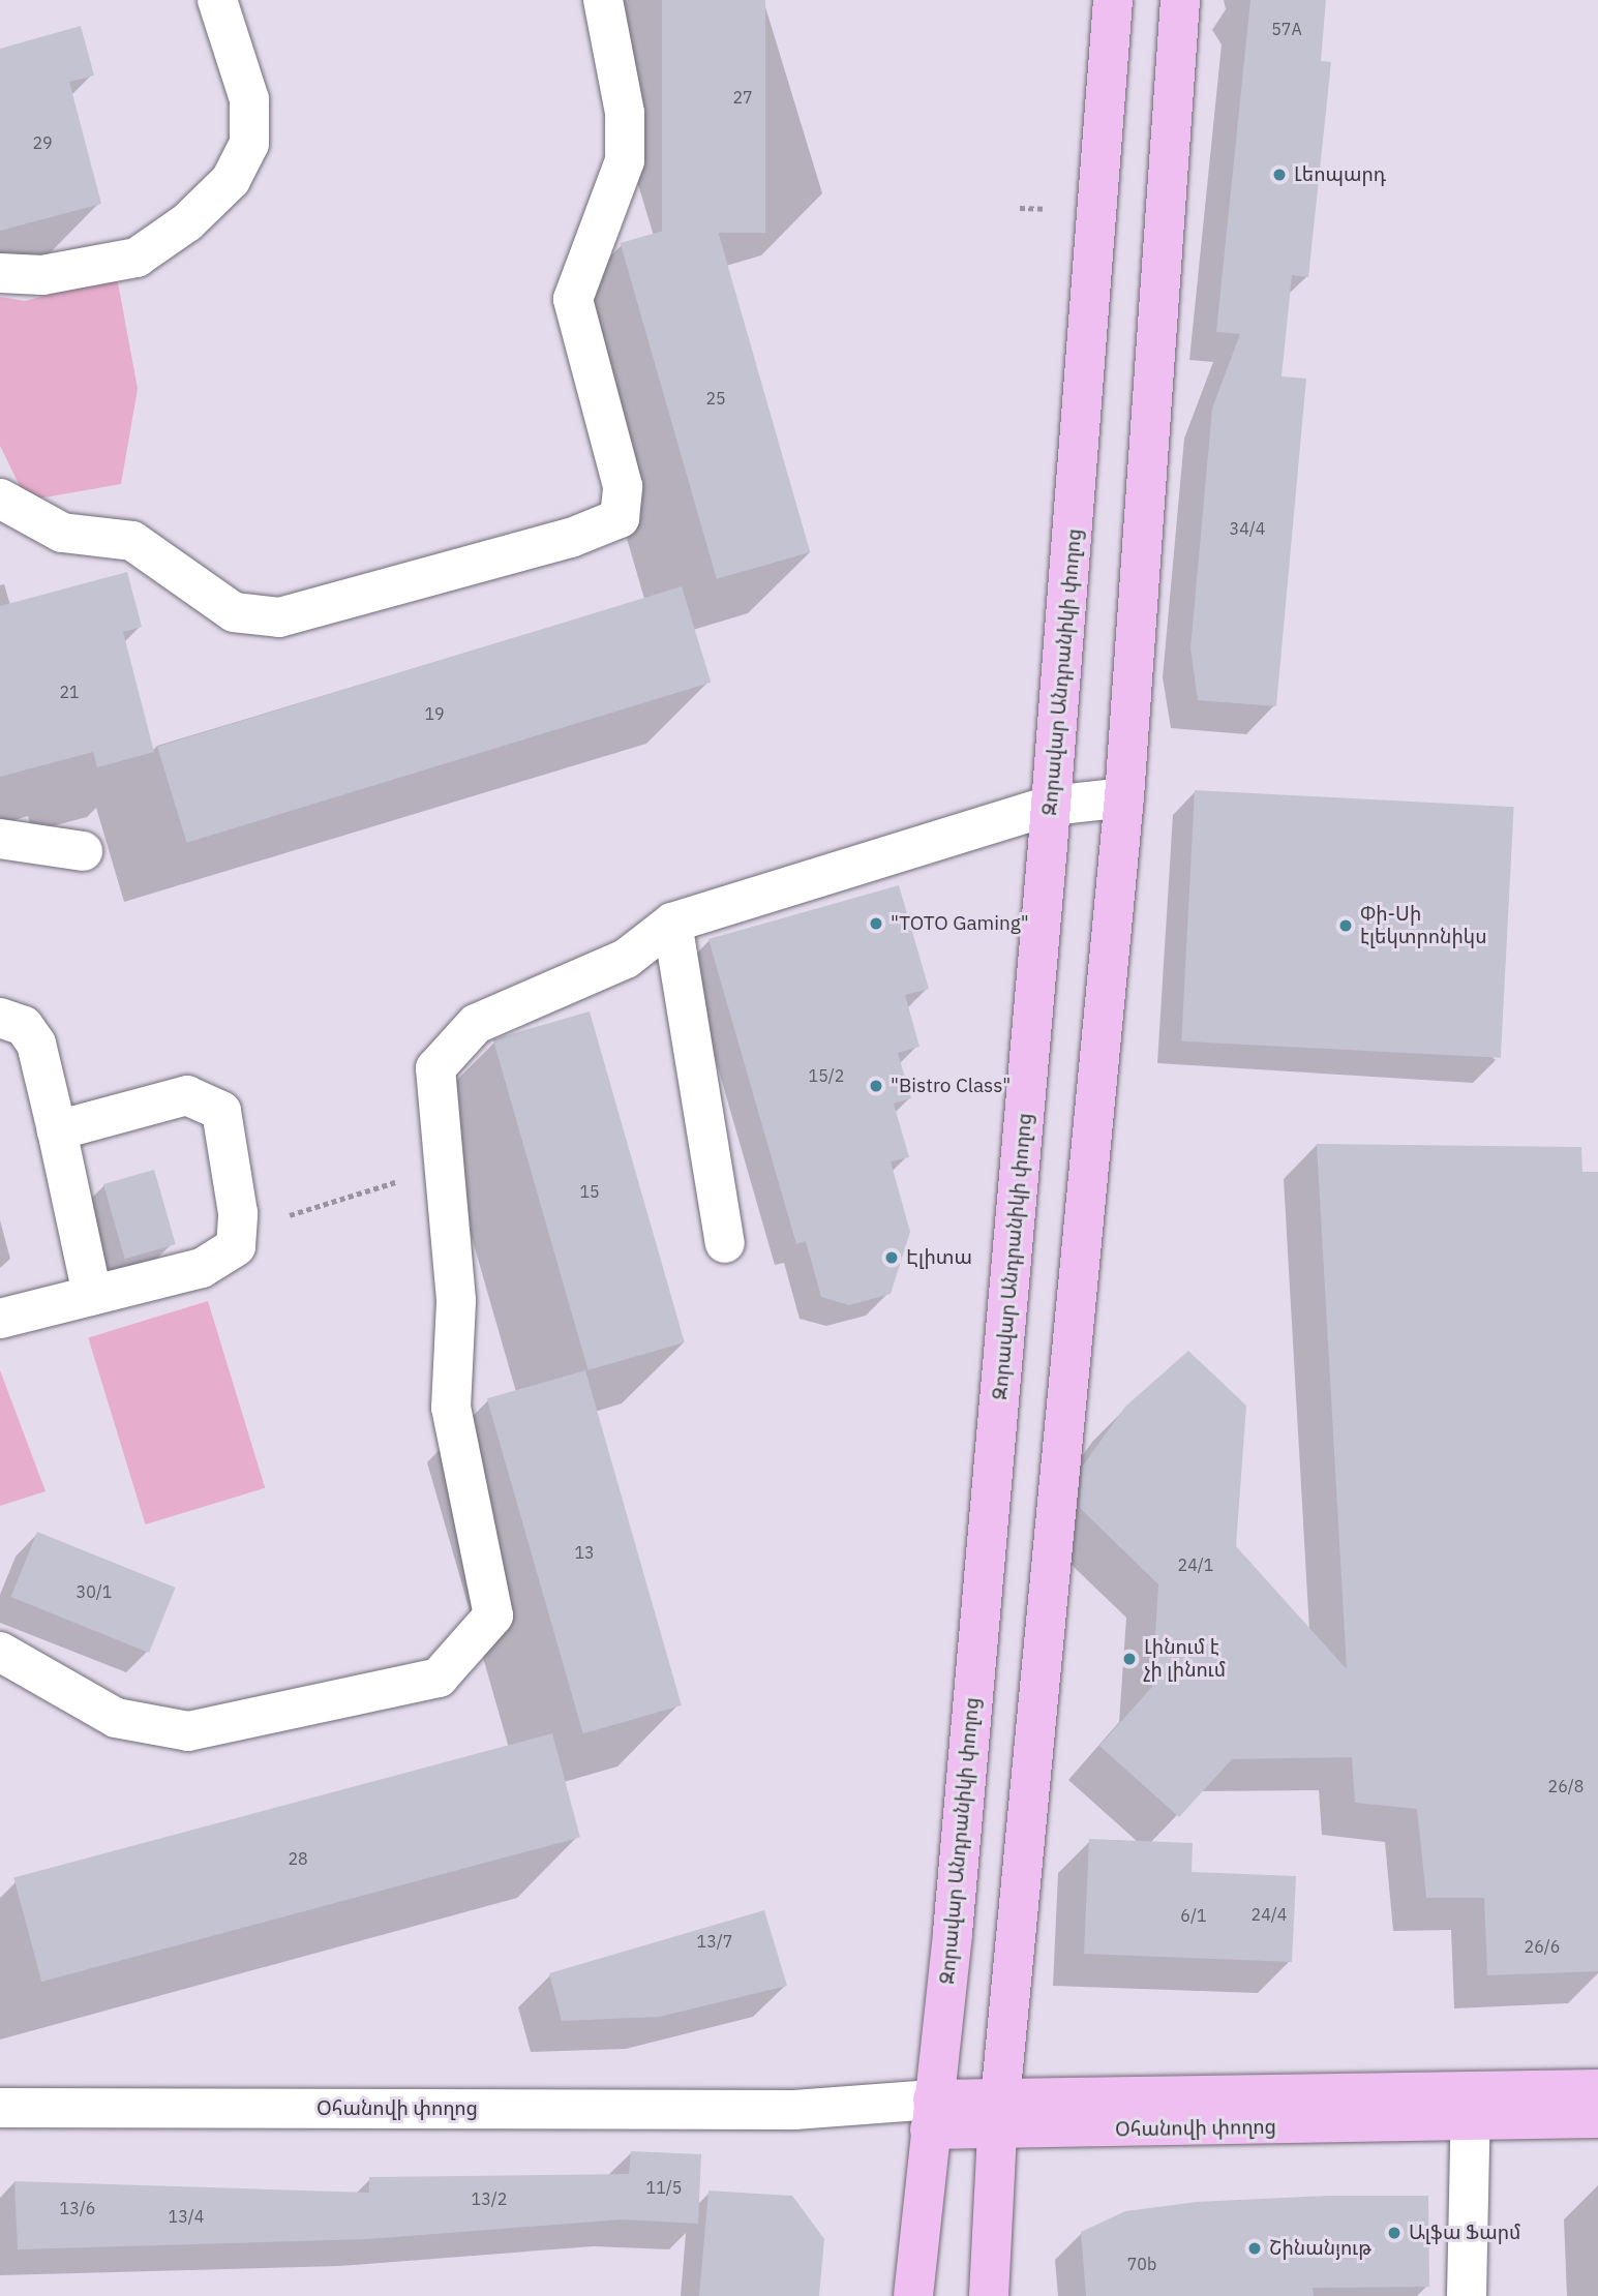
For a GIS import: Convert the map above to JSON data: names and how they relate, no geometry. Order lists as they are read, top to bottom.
{
  "streets": {
    "main road": ["Զորավար Անդրանիկի փողոց", "Օհանովի փողոց"]
  },
  "crossings": [
    ["Զորավար Անդրանիկի փողոց", "Օհանովի փողոց"]
  ],
  "places": [
    "Լեոպարդ",
    "\"TOTO Gaming\"",
    "Փի-Սի էլեկտրոնիկս",
    "\"Bistro Class\"",
    "Էլիտա",
    "Լինում է չի լինում",
    "Ալֆա Ֆարմ",
    "Շինանյութ"
  ],
  "house_numbers": [
    "57A",
    "27",
    "29",
    "25",
    "34/4",
    "21",
    "19",
    "15/2",
    "15",
    "13",
    "24/1",
    "30/1",
    "26/8",
    "28",
    "24/4",
    "6/1",
    "13/7",
    "26/6",
    "11/5",
    "13/2",
    "13/6",
    "13/4",
    "70b"
  ]
}
